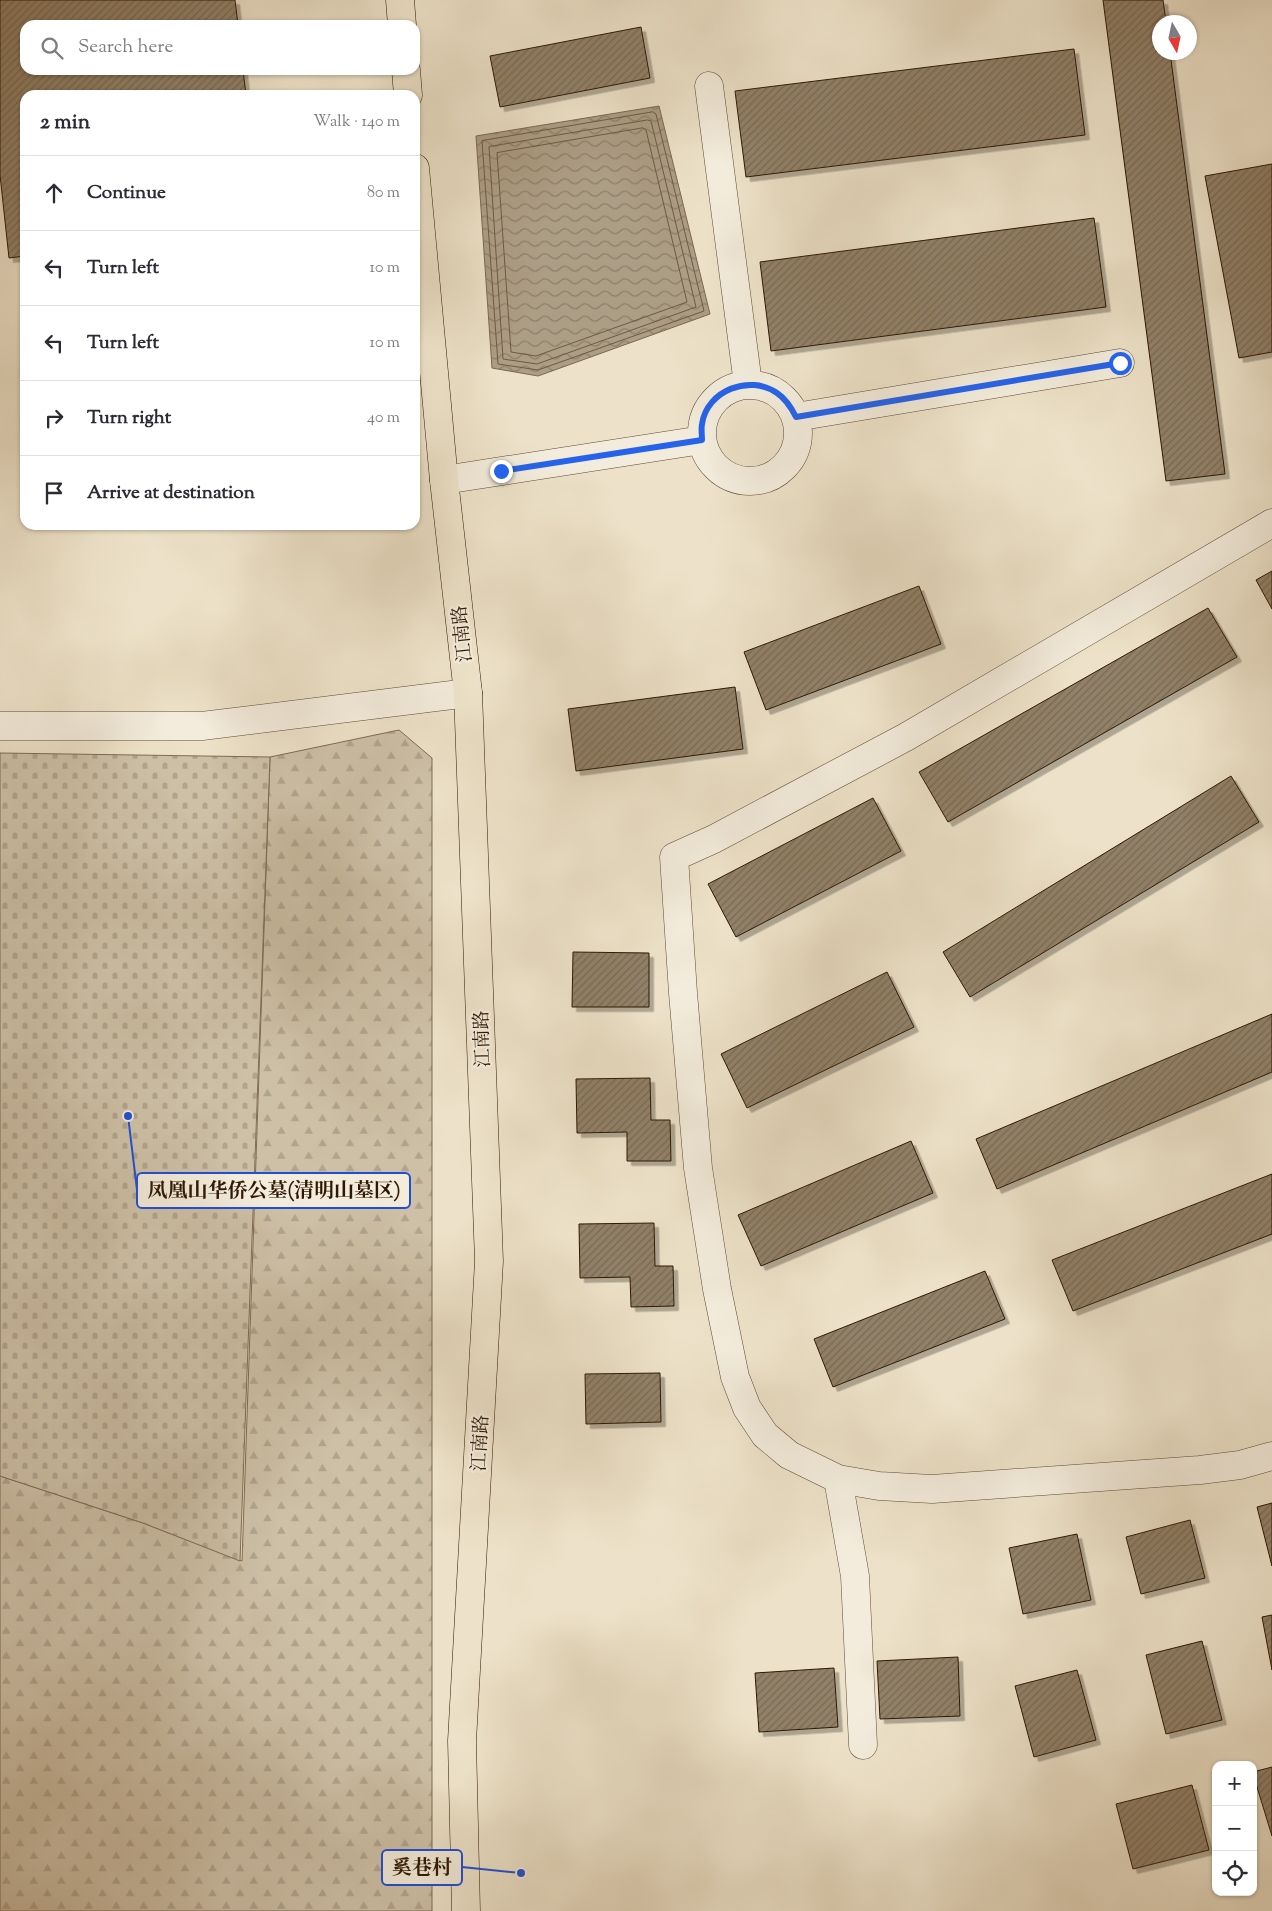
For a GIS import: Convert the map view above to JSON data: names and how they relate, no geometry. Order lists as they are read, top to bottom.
{
  "streets": {
    "main road": ["江南路"]
  },
  "places": ["凤凰山华侨公墓(清明山墓区)", "奚巷村"],
  "north": "bottom",
  "page": {
    "search": "Search here",
    "heading": ["2 min", "Walk · 140 m"],
    "list": [
      ["Continue", "80 m"],
      ["Turn left", "10 m"],
      ["Turn left", "10 m"],
      ["Turn right", "40 m"],
      "Arrive at destination"
    ],
    "map_buttons": ["+", "−"]
  }
}
